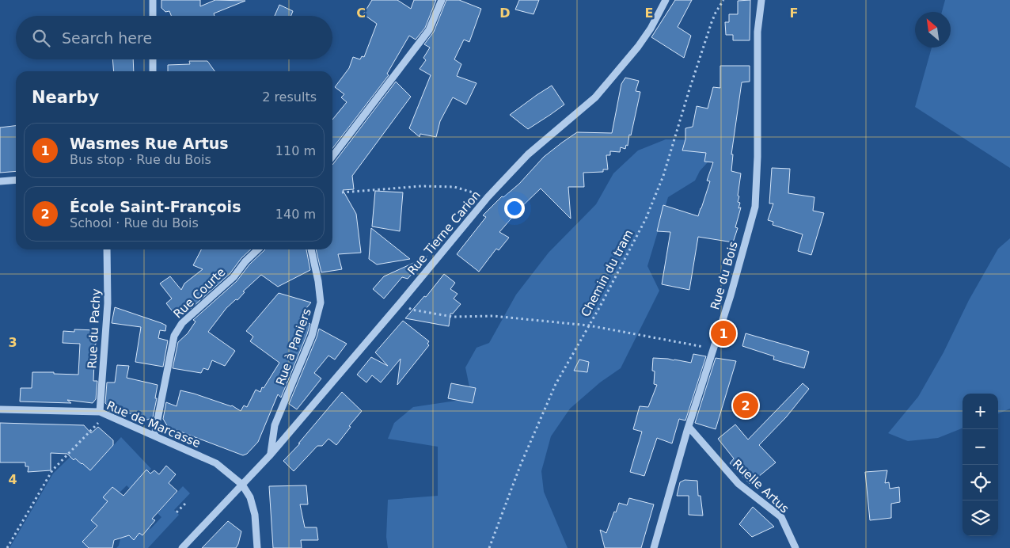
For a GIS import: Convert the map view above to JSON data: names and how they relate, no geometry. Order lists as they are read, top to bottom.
{
  "streets": {
    "street": [
      "Rue Tierne Carion",
      "Rue du Bois",
      "Rue Courte",
      "Rue du Pachy",
      "Rue à Paniers",
      "Rue de Marcasse",
      "Ruelle Artus"
    ],
    "path": ["Chemin du tram"]
  },
  "crossings": [
    ["Rue Tierne Carion", "Rue à Paniers"],
    ["Rue Tierne Carion", "Rue de Marcasse"],
    ["Rue du Bois", "Ruelle Artus"],
    ["Rue Courte", "Rue de Marcasse"],
    ["Rue du Pachy", "Rue de Marcasse"]
  ],
  "north": "top left",
  "page": {
    "search": "Search here",
    "heading": ["Nearby", "2 results"],
    "list": [
      {
        "mark": "1",
        "name": "Wasmes Rue Artus",
        "note": "Bus stop · Rue du Bois",
        "value": "110 m"
      },
      {
        "mark": "2",
        "name": "École Saint-François",
        "note": "School · Rue du Bois",
        "value": "140 m"
      }
    ],
    "pins": ["1", "2"],
    "map_buttons": ["+", "−"]
  },
  "grid": {
    "columns": [
      "C",
      "D",
      "E",
      "F"
    ],
    "rows": ["3", "4"]
  }
}
